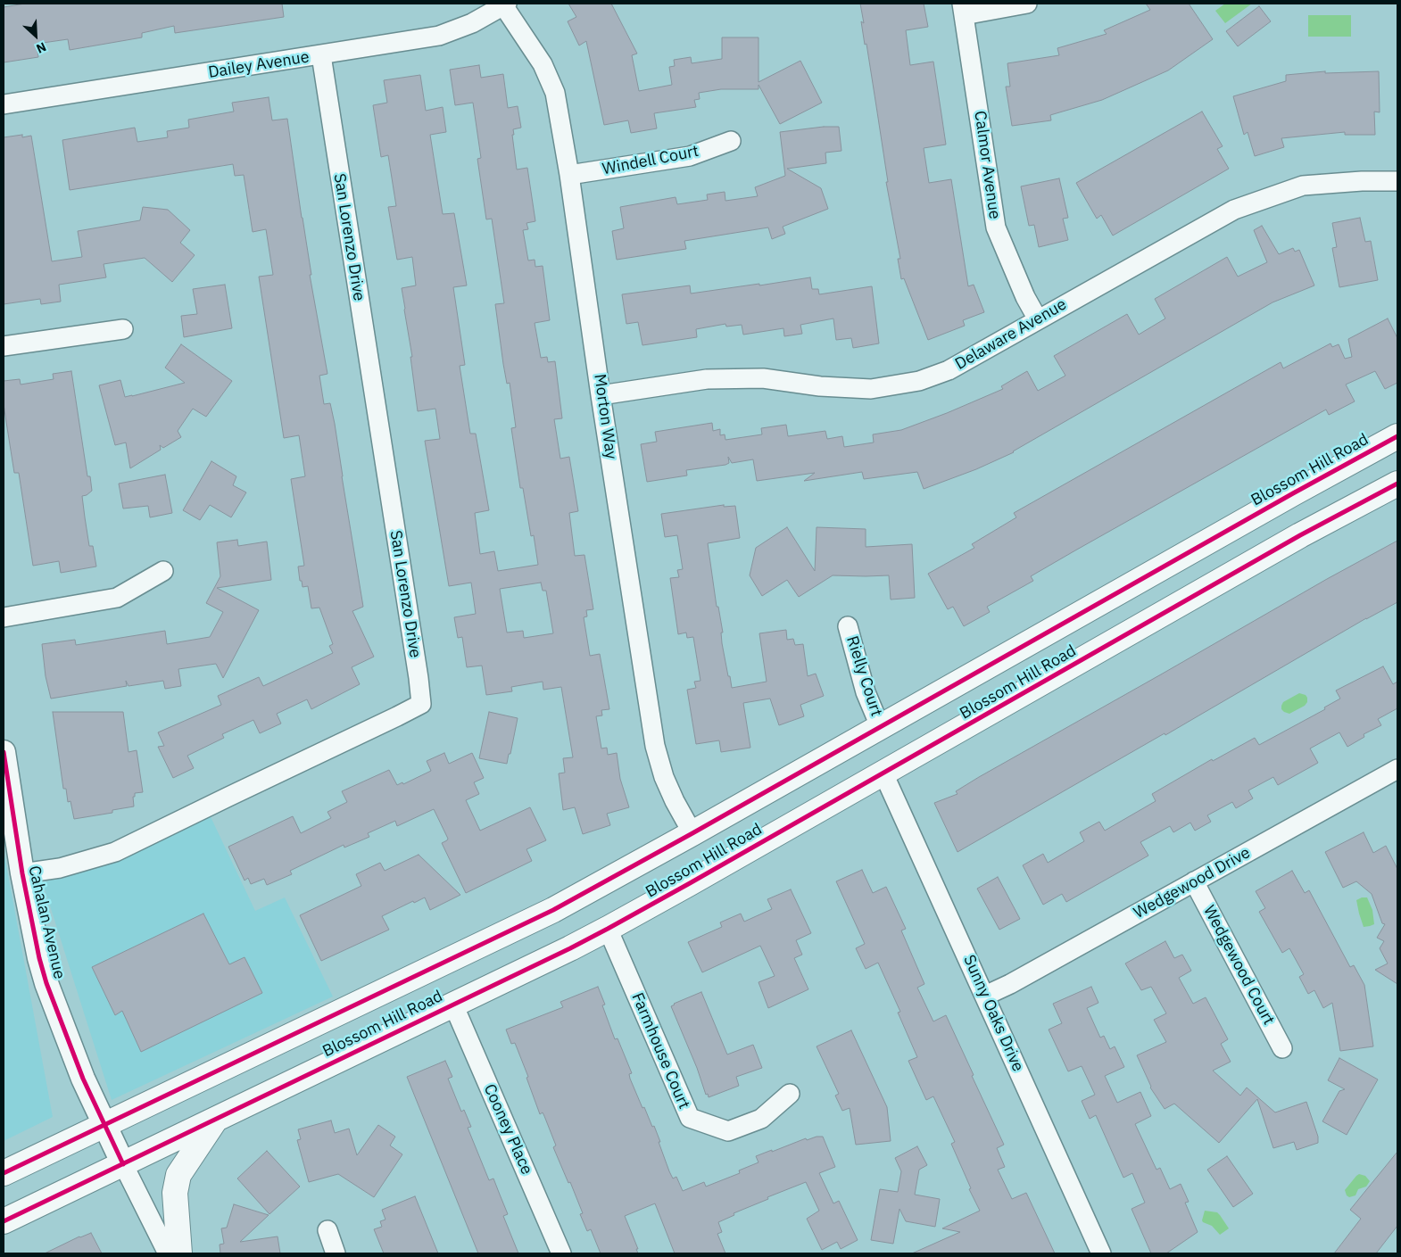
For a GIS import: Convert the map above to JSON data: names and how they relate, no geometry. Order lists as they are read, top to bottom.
{
  "streets": {
    "main road": ["Blossom Hill Road"],
    "street": [
      "Dailey Avenue",
      "Windell Court",
      "Calmor Avenue",
      "San Lorenzo Drive",
      "Delaware Avenue",
      "Morton Way",
      "Rielly Court",
      "Wedgewood Drive",
      "Cahalan Avenue",
      "Wedgewood Court",
      "Sunny Oaks Drive",
      "Farmhouse Court",
      "Cooney Place"
    ]
  },
  "crossings": [
    ["Dailey Avenue", "San Lorenzo Drive"],
    ["Dailey Avenue", "Morton Way"],
    ["Windell Court", "Morton Way"],
    ["Calmor Avenue", "Delaware Avenue"],
    ["San Lorenzo Drive", "Cahalan Avenue"],
    ["Delaware Avenue", "Morton Way"],
    ["Morton Way", "Blossom Hill Road"],
    ["Blossom Hill Road", "Rielly Court"],
    ["Blossom Hill Road", "Cahalan Avenue"],
    ["Blossom Hill Road", "Sunny Oaks Drive"],
    ["Blossom Hill Road", "Farmhouse Court"],
    ["Blossom Hill Road", "Cooney Place"],
    ["Wedgewood Drive", "Wedgewood Court"],
    ["Wedgewood Drive", "Sunny Oaks Drive"]
  ],
  "north": "bottom right"
}
